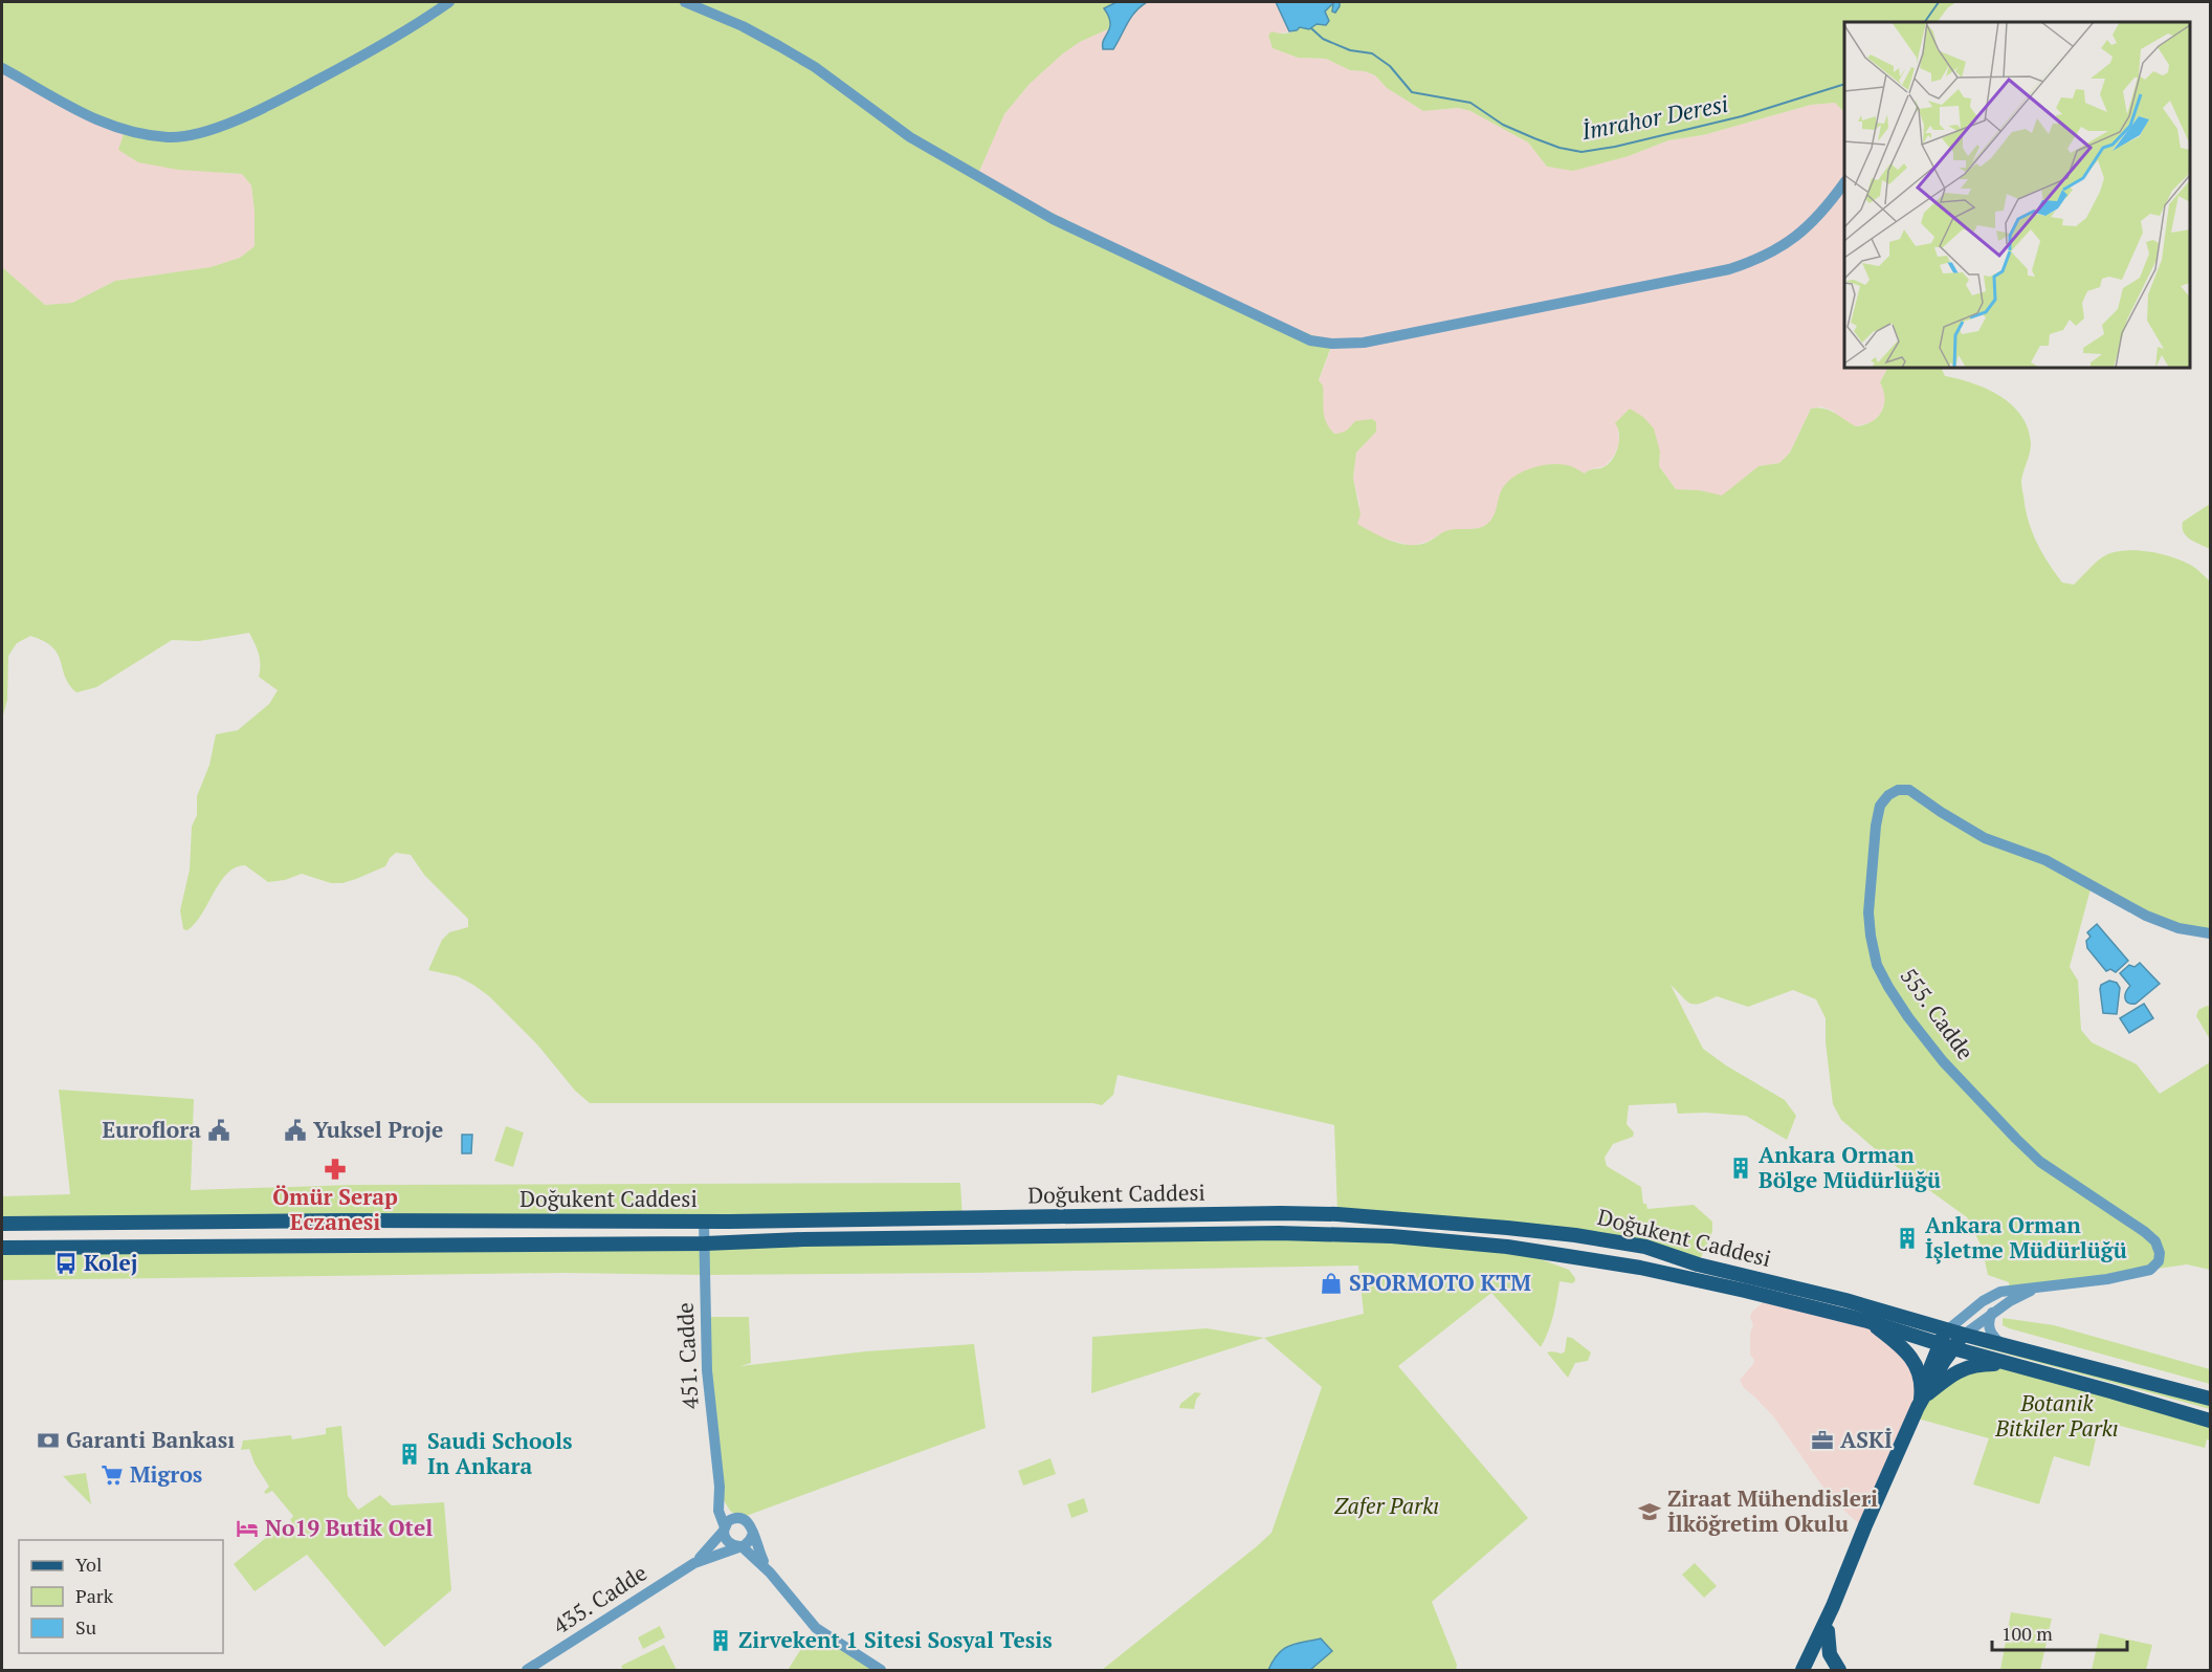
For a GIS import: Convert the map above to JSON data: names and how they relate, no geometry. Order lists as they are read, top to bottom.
{
  "streets": {
    "main road": ["Doğukent Caddesi"],
    "street": ["555. Cadde", "451. Cadde", "435. Cadde"]
  },
  "crossings": [
    ["555. Cadde", "Doğukent Caddesi"],
    ["Doğukent Caddesi", "451. Cadde"]
  ],
  "water": ["İmrahor Deresi"],
  "parks": ["Botanik Bitkiler Parkı", "Zafer Parkı"],
  "places": {
    "public building": ["Euroflora", "Yuksel Proje"],
    "building": [
      "Ankara Orman Bölge Müdürlüğü",
      "Ankara Orman İşletme Müdürlüğü",
      "Saudi Schools In Ankara",
      "Zirvekent 1 Sitesi Sosyal Tesis"
    ],
    "pharmacy": ["Ömür Serap Eczanesi"],
    "bus stop": ["Kolej"],
    "shop": ["SPORMOTO KTM"],
    "bank": ["Garanti Bankası"],
    "office": ["ASKİ"],
    "supermarket": ["Migros"],
    "school or university": ["Ziraat Mühendisleri İlköğretim Okulu"],
    "hotel": ["No19 Butik Otel"]
  },
  "legend": ["Yol", "Park", "Su"],
  "scale_bar": "100 m"
}
